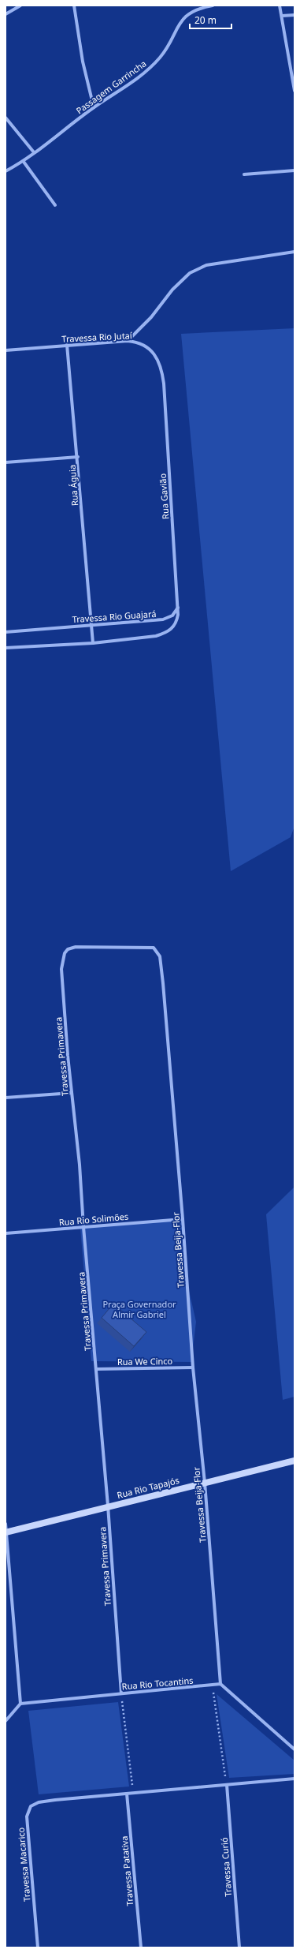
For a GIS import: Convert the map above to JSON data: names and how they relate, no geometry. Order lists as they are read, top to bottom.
{
  "streets": {
    "street": [
      "Passagem Garrincha",
      "Travessa Rio Jutaí",
      "Rua Águia",
      "Rua Gavião",
      "Travessa Rio Guajará",
      "Travessa Primavera",
      "Rua Rio Solimões",
      "Travessa Beija-Flor",
      "Rua We Cinco",
      "Rua Rio Tapajós",
      "Rua Rio Tocantins",
      "Travessa Macarico",
      "Travessa Curió",
      "Travessa Patativa"
    ]
  },
  "crossings": [
    ["Travessa Rio Jutaí", "Rua Águia"],
    ["Travessa Rio Jutaí", "Rua Gavião"],
    ["Rua Águia", "Travessa Rio Guajará"],
    ["Rua Gavião", "Travessa Rio Guajará"],
    ["Travessa Primavera", "Rua Rio Solimões"],
    ["Travessa Primavera", "Travessa Beija-Flor"],
    ["Travessa Primavera", "Rua We Cinco"],
    ["Travessa Primavera", "Rua Rio Tapajós"],
    ["Travessa Primavera", "Rua Rio Tocantins"],
    ["Rua Rio Solimões", "Travessa Beija-Flor"],
    ["Travessa Beija-Flor", "Rua We Cinco"],
    ["Travessa Beija-Flor", "Rua Rio Tapajós"],
    ["Travessa Beija-Flor", "Rua Rio Tocantins"],
    ["Travessa Macarico", "Travessa Patativa"]
  ],
  "parks": ["Praça Governador Almir Gabriel"],
  "scale_bar": "20 m"
}
